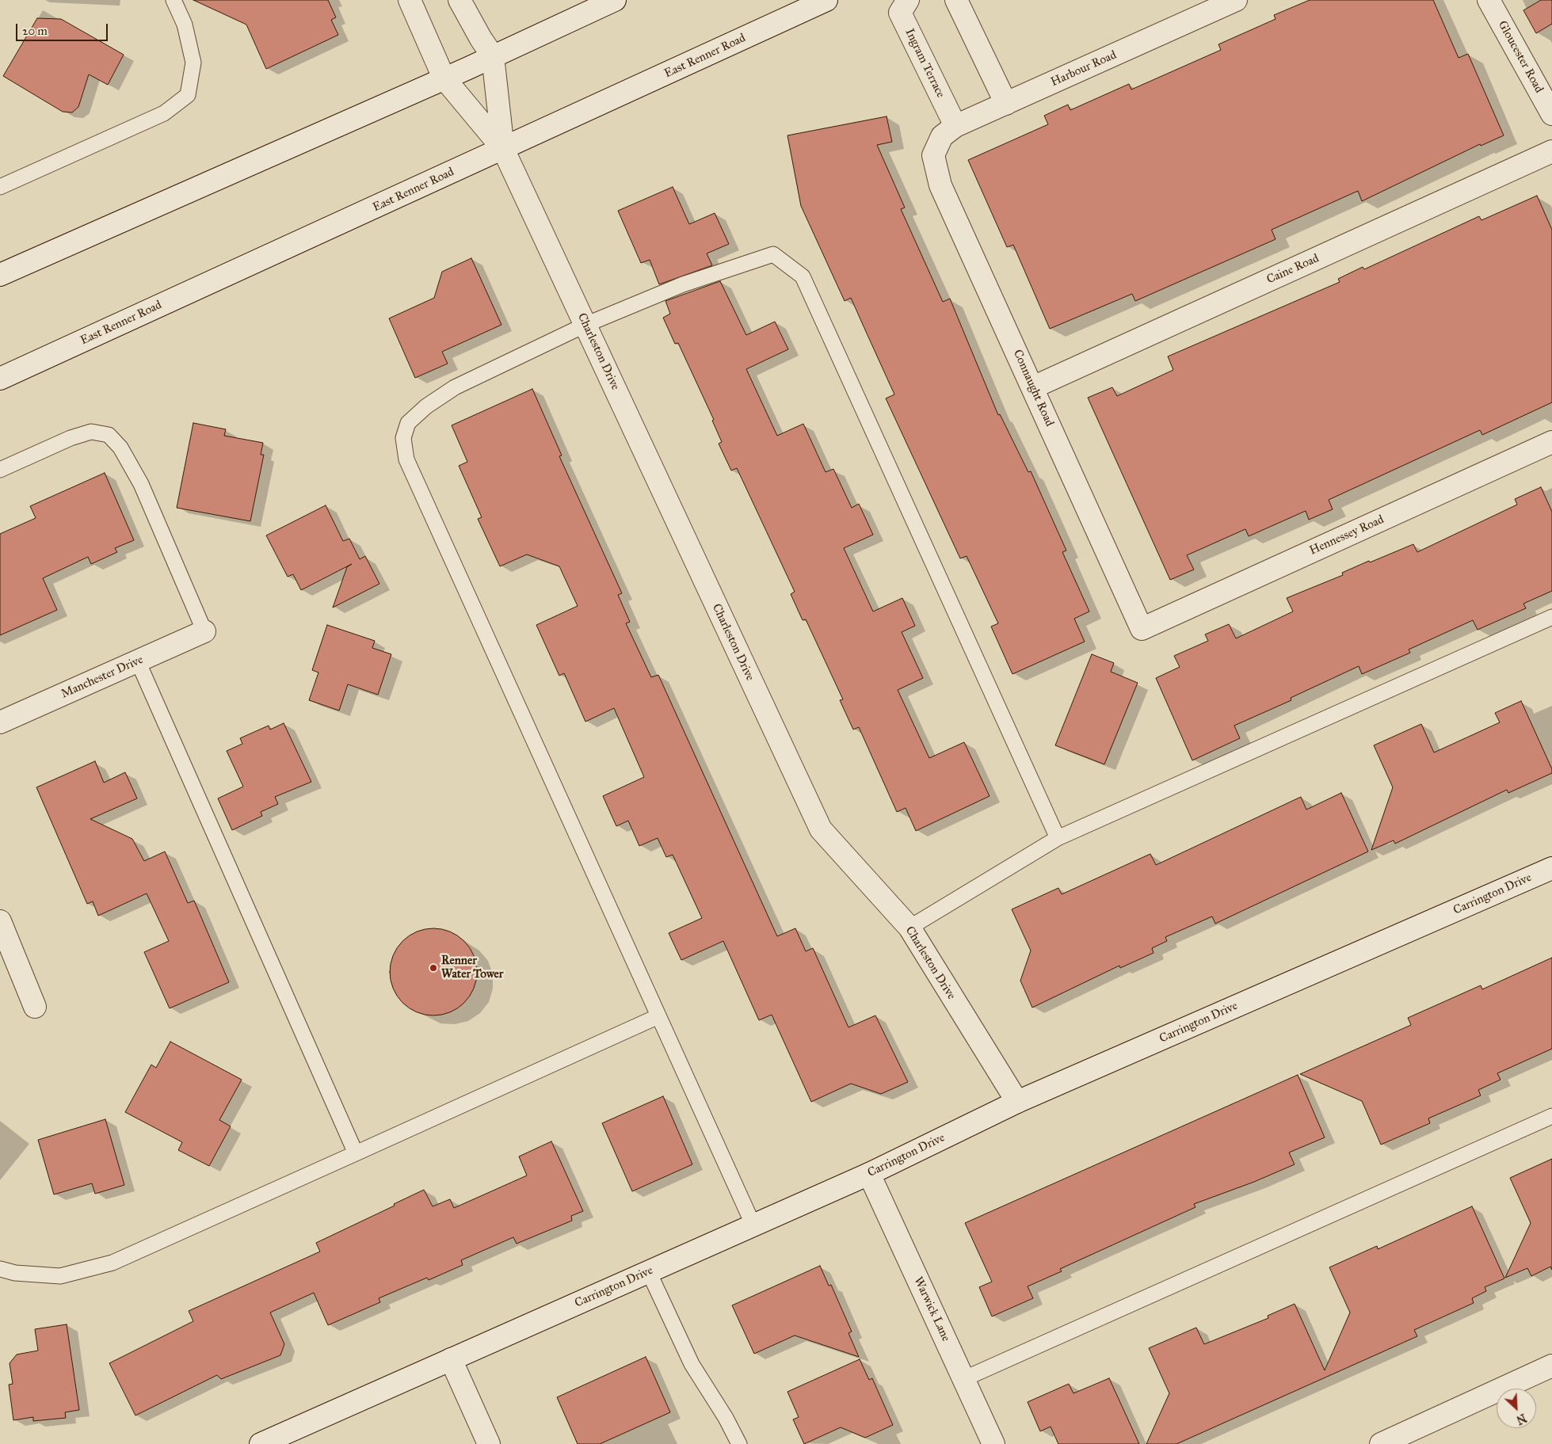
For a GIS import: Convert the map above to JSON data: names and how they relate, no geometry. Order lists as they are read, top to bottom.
{
  "streets": {
    "street": [
      "East Renner Road",
      "Gloucester Road",
      "Ingram Terrace",
      "Harbour Road",
      "Caine Road",
      "Charleston Drive",
      "Connaught Road",
      "Hennessey Road",
      "Manchester Drive",
      "Carrington Drive",
      "Warwick Lane"
    ]
  },
  "crossings": [
    ["East Renner Road", "Charleston Drive"],
    ["Ingram Terrace", "Harbour Road"],
    ["Harbour Road", "Connaught Road"],
    ["Caine Road", "Connaught Road"],
    ["Charleston Drive", "Carrington Drive"],
    ["Connaught Road", "Hennessey Road"],
    ["Carrington Drive", "Warwick Lane"]
  ],
  "places": ["Renner Water Tower"],
  "scale_bar": "20 m",
  "north": "bottom right"
}
